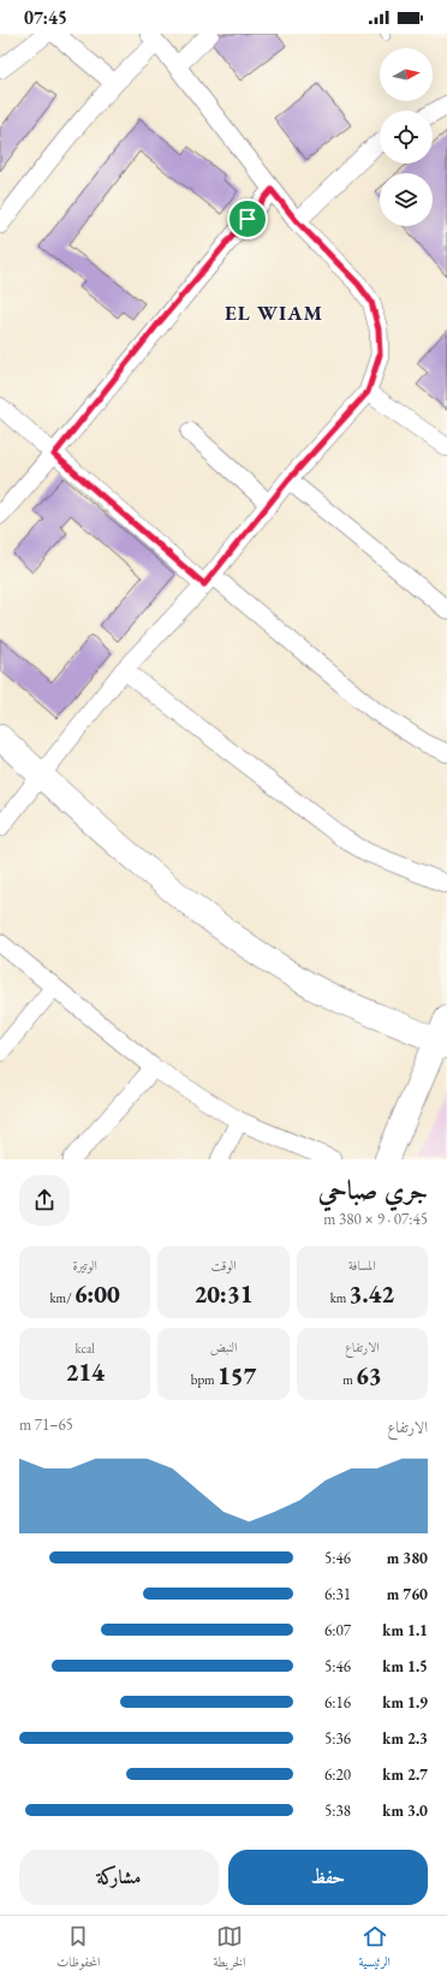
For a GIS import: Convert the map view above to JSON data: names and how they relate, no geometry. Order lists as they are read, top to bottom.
{
  "districts": ["EL WIAM"],
  "north": "right",
  "page": {
    "status": "07:45",
    "heading": ["جري صباحي", "07:45 · 9 × 380 m"],
    "stats": [
      ["المسافة", "3.42 km"],
      ["الوقت", "20:31"],
      ["الوتيرة", "6:00 /km"],
      ["الارتفاع", "63 m"],
      ["النبض", "157 bpm"],
      ["kcal", "214"]
    ],
    "chart": ["الارتفاع", "65–71 m"],
    "list": [
      {
        "name": "380 m",
        "note": "5:46"
      },
      {
        "name": "760 m",
        "note": "6:31"
      },
      {
        "name": "1.1 km",
        "note": "6:07"
      },
      {
        "name": "1.5 km",
        "note": "5:46"
      },
      {
        "name": "1.9 km",
        "note": "6:16"
      },
      {
        "name": "2.3 km",
        "note": "5:36"
      },
      {
        "name": "2.7 km",
        "note": "6:20"
      },
      {
        "name": "3.0 km",
        "note": "5:38"
      }
    ],
    "buttons": ["حفظ", "مشاركة"],
    "tabs": ["الرئيسية", "الخريطة", "المحفوظات"]
  }
}
